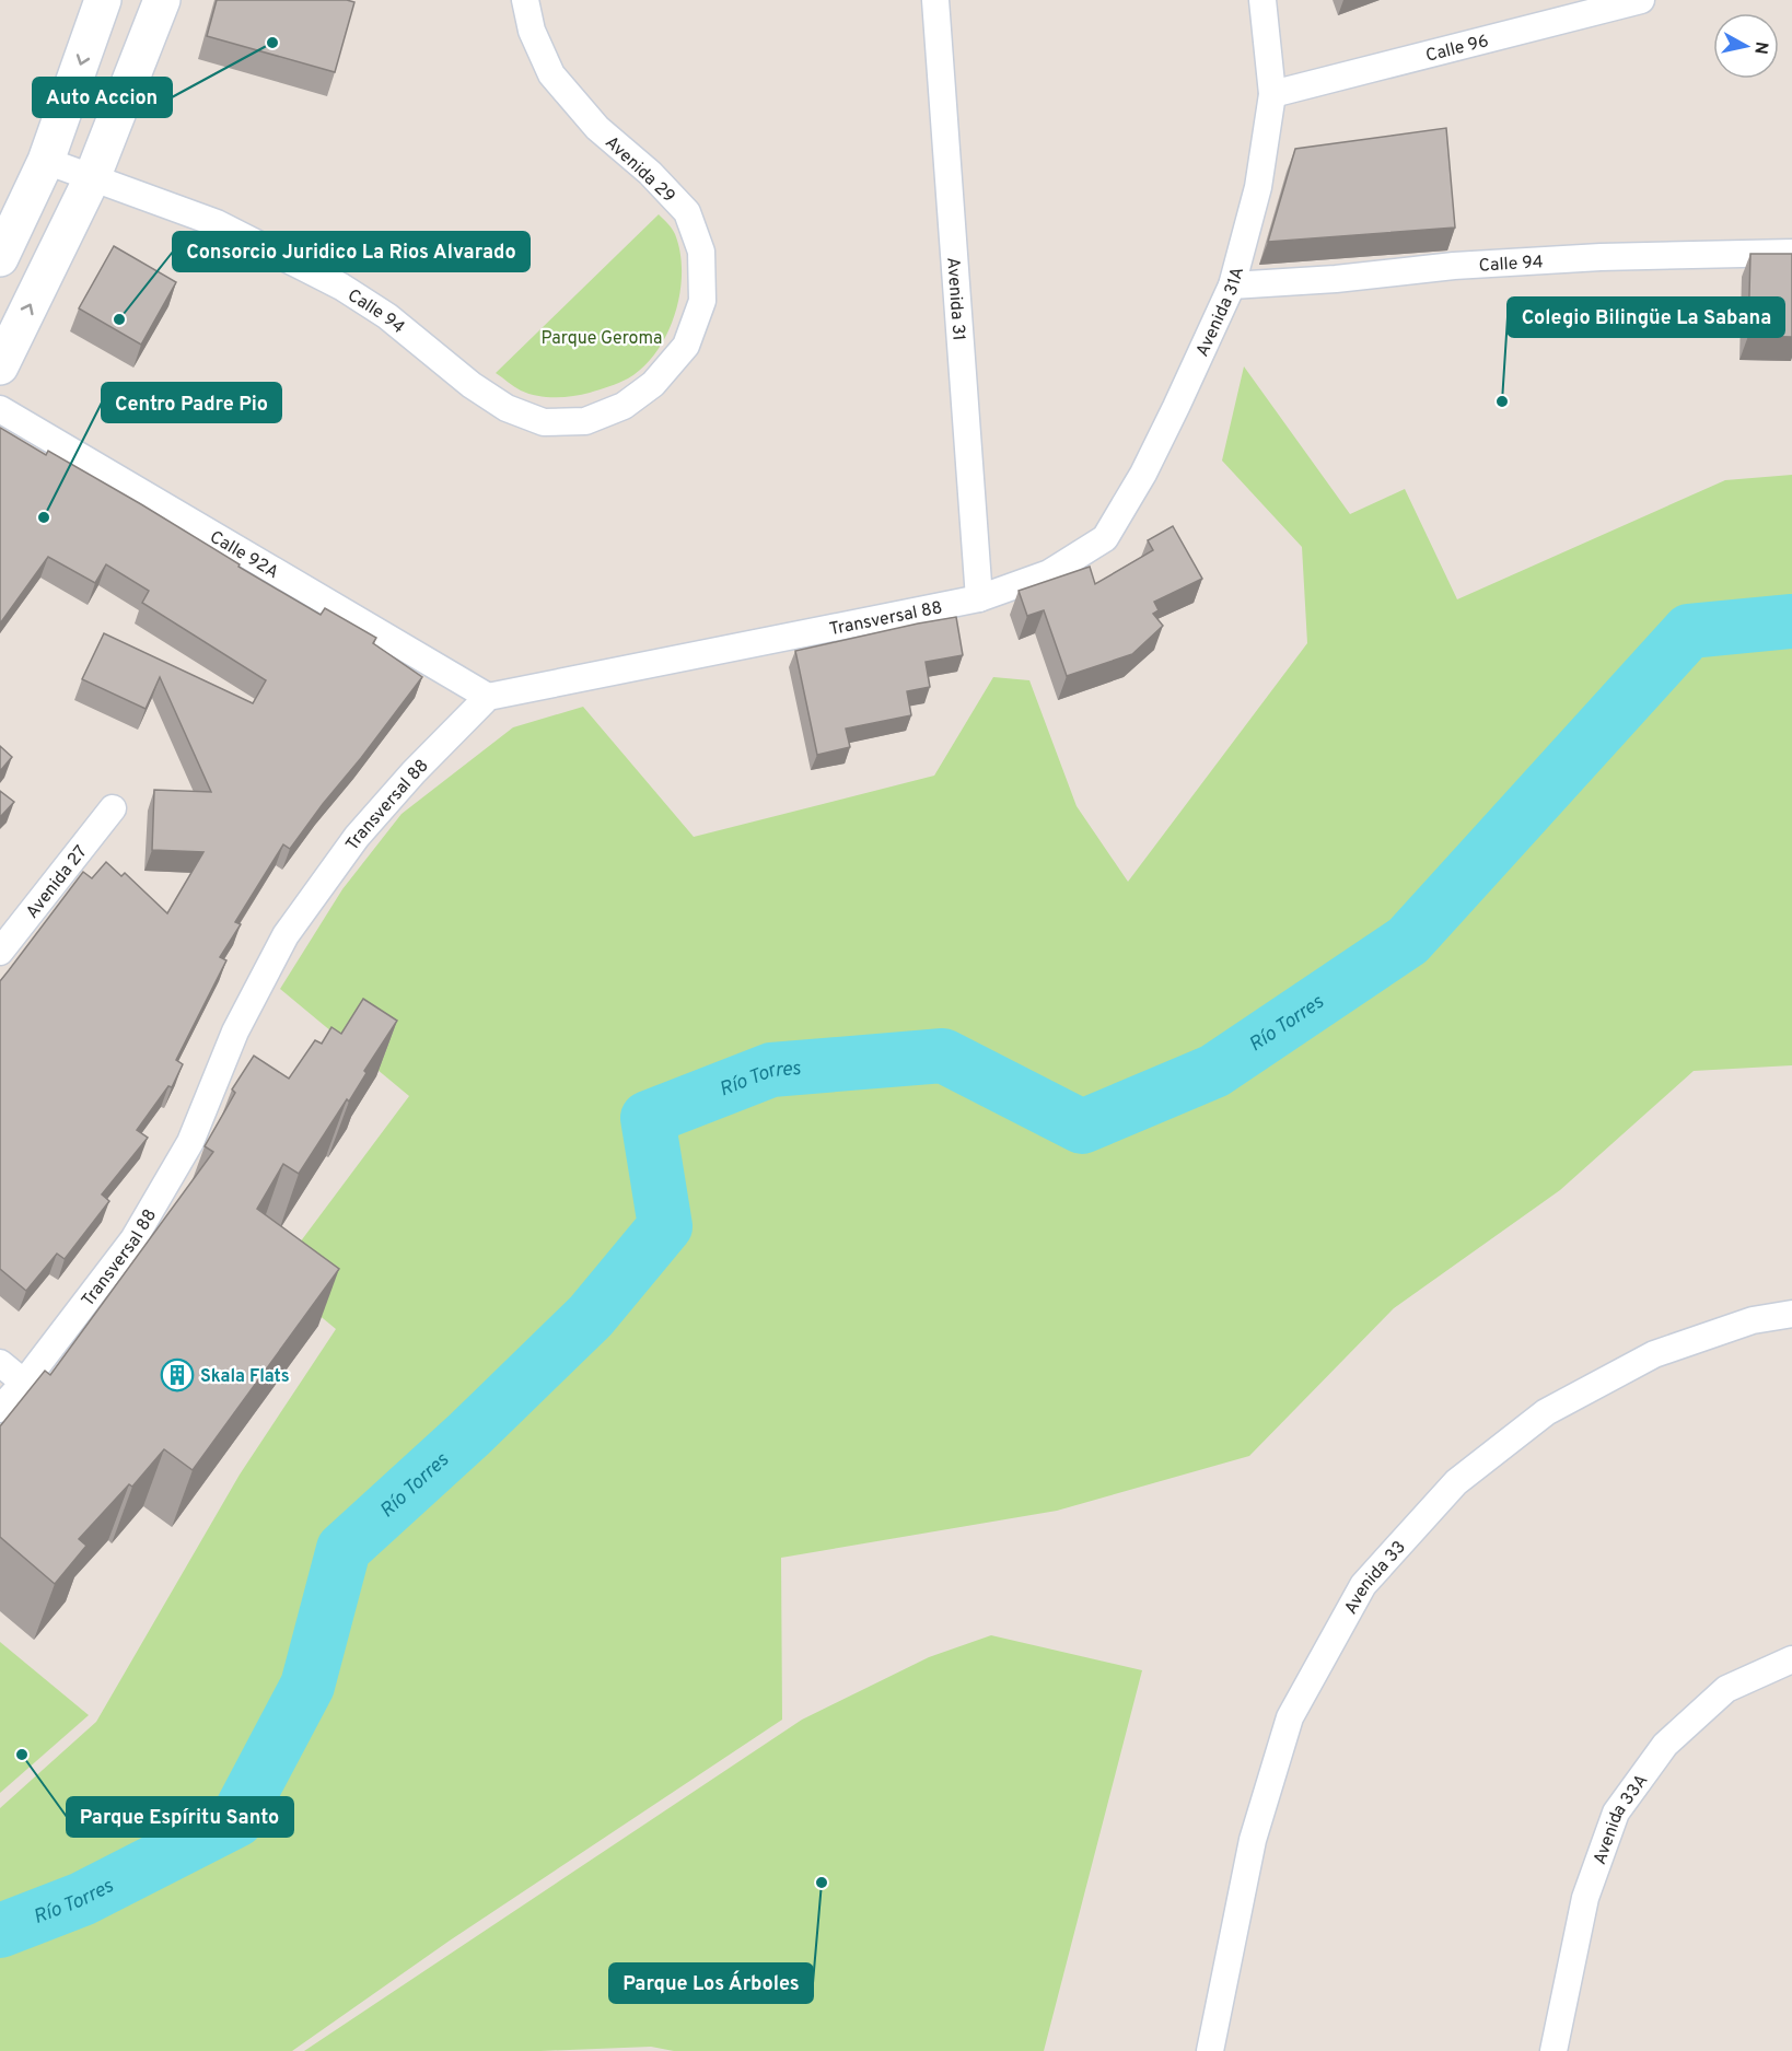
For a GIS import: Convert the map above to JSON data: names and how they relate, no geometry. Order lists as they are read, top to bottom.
{
  "streets": {
    "street": [
      "Calle 96",
      "Avenida 29",
      "Calle 94",
      "Avenida 31",
      "Avenida 31A",
      "Calle 92A",
      "Transversal 88",
      "Avenida 27",
      "Avenida 33",
      "Avenida 33A"
    ]
  },
  "crossings": [
    ["Calle 96", "Avenida 31A"],
    ["Avenida 29", "Calle 94"],
    ["Calle 94", "Avenida 31A"],
    ["Avenida 31", "Transversal 88"],
    ["Avenida 31A", "Transversal 88"],
    ["Calle 92A", "Transversal 88"]
  ],
  "water": ["Río Torres"],
  "parks": ["Parque Geroma"],
  "places": {
    "other": [
      "Auto Accion",
      "Consorcio Juridico La Rios Alvarado",
      "Colegio Bilingüe La Sabana",
      "Centro Padre Pio",
      "Parque Espíritu Santo",
      "Parque Los Árboles"
    ],
    "building": ["Skala Flats"]
  },
  "north": "right"
}
